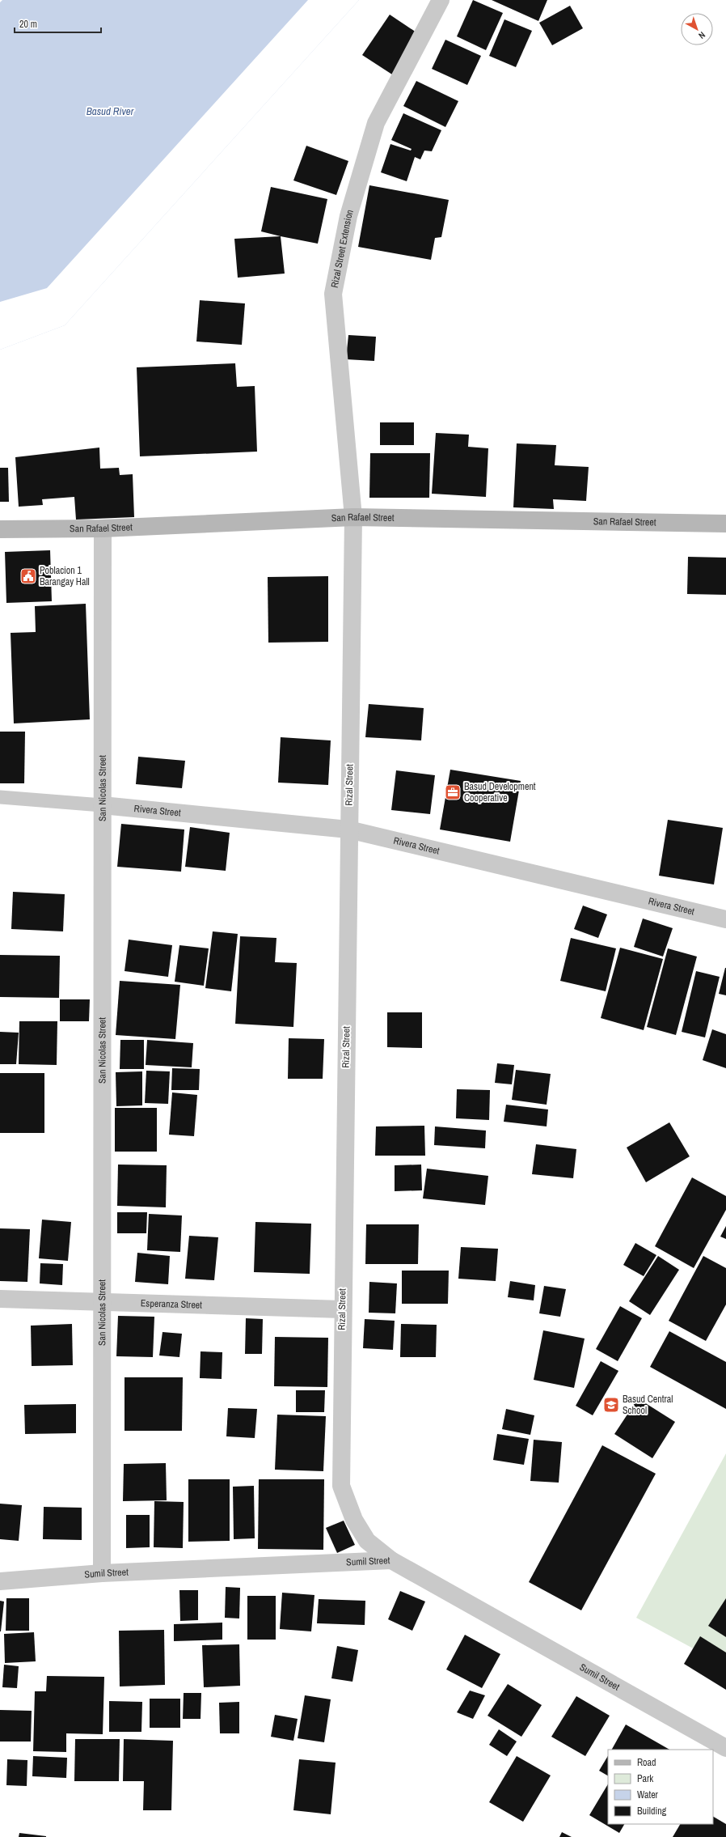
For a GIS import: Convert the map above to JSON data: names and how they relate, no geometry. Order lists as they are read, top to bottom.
{
  "streets": {
    "main road": ["San Rafael Street"],
    "street": [
      "Rizal Street Extension",
      "Rizal Street",
      "San Nicolas Street",
      "Rivera Street",
      "Esperanza Street",
      "Sumil Street"
    ]
  },
  "crossings": [
    ["Rizal Street Extension", "San Rafael Street"],
    ["Rizal Street Extension", "Rizal Street"],
    ["San Rafael Street", "Rizal Street"],
    ["San Rafael Street", "San Nicolas Street"],
    ["Rizal Street", "Rivera Street"],
    ["Rizal Street", "Esperanza Street"],
    ["Rizal Street", "Sumil Street"],
    ["San Nicolas Street", "Rivera Street"],
    ["San Nicolas Street", "Esperanza Street"],
    ["San Nicolas Street", "Sumil Street"]
  ],
  "water": ["Basud River"],
  "places": {
    "public building": ["Poblacion 1 Barangay Hall"],
    "office": ["Basud Development Cooperative"],
    "school or university": ["Basud Central School"]
  },
  "legend": [
    "Road",
    "Park",
    "Water",
    "Building"
  ],
  "scale_bar": "20 m",
  "north": "bottom right"
}
